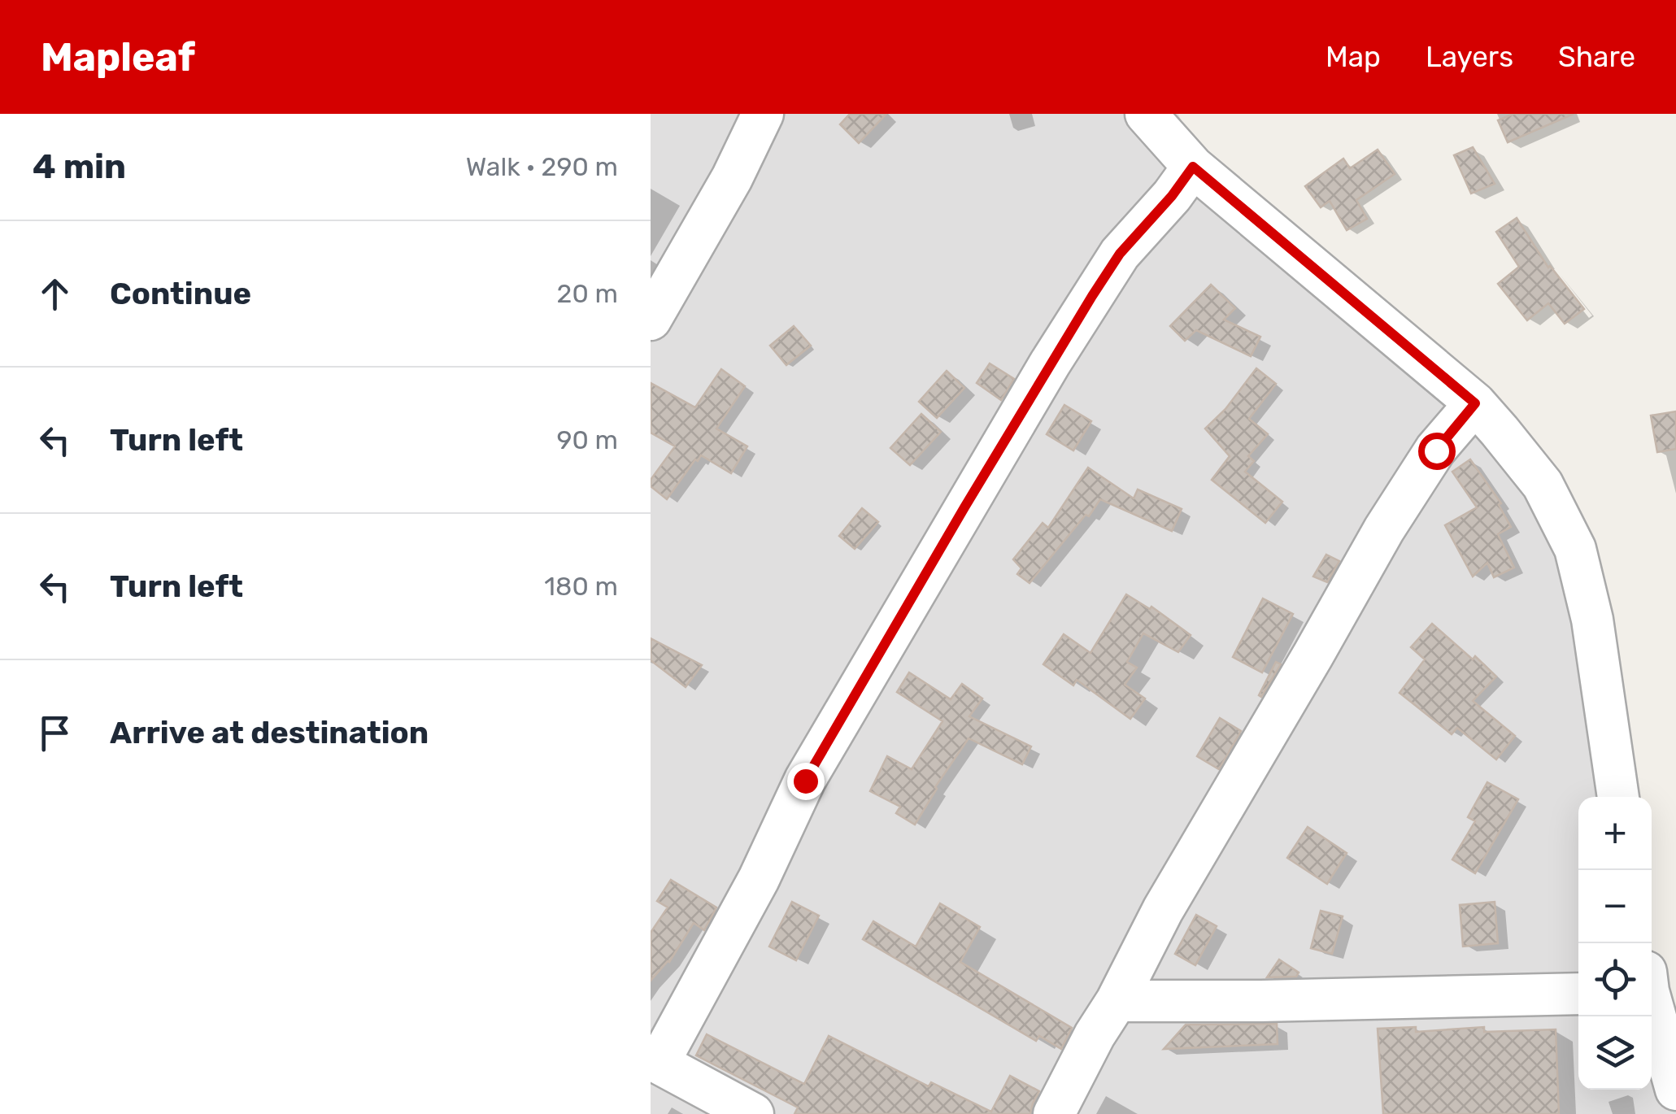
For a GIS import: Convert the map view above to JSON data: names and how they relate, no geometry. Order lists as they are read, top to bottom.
{
  "page": {
    "header": "Mapleaf",
    "nav": ["Map", "Layers", "Share"],
    "heading": ["4 min", "Walk · 290 m"],
    "list": [
      ["Continue", "20 m"],
      ["Turn left", "90 m"],
      ["Turn left", "180 m"],
      "Arrive at destination"
    ],
    "map_buttons": ["+", "−"]
  }
}
